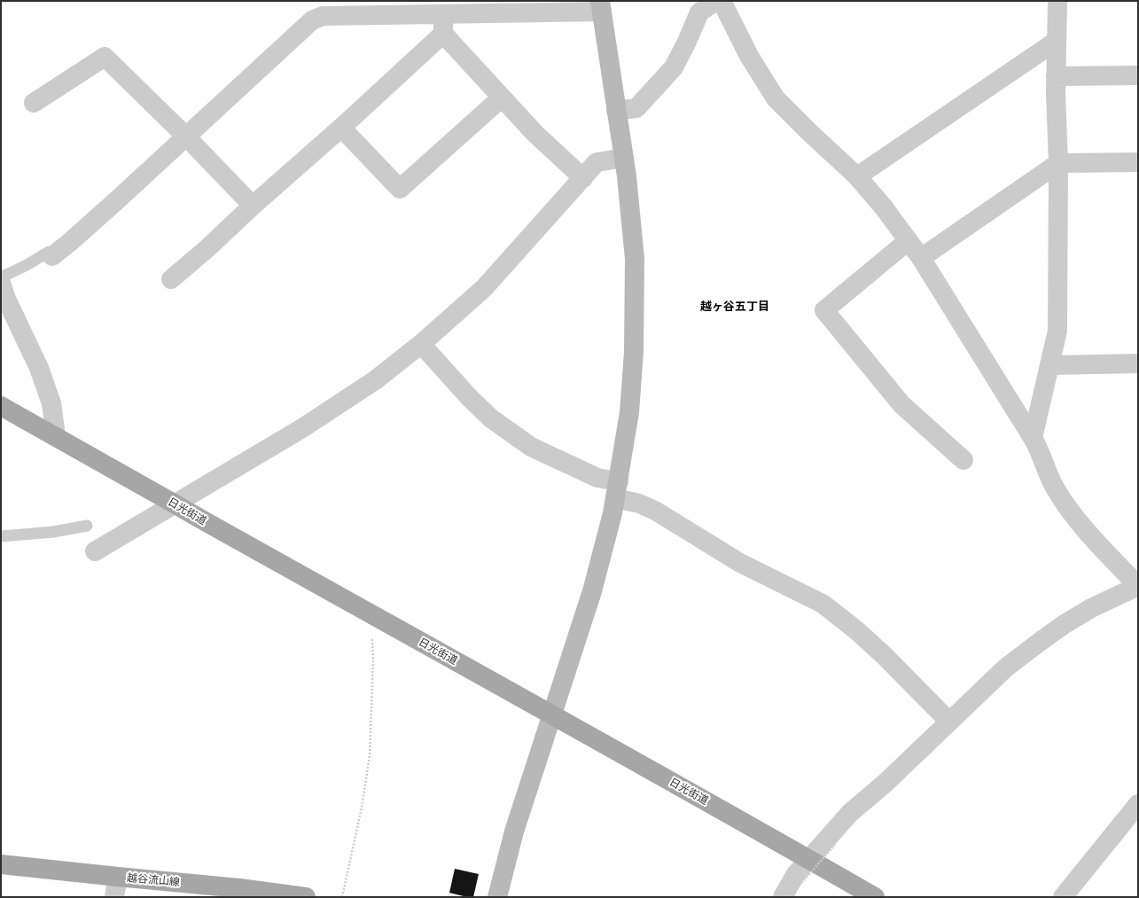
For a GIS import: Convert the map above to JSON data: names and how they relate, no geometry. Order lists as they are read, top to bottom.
{
  "streets": {
    "main road": ["日光街道", "越谷流山線"]
  },
  "districts": ["越ヶ谷五丁目"]
}
